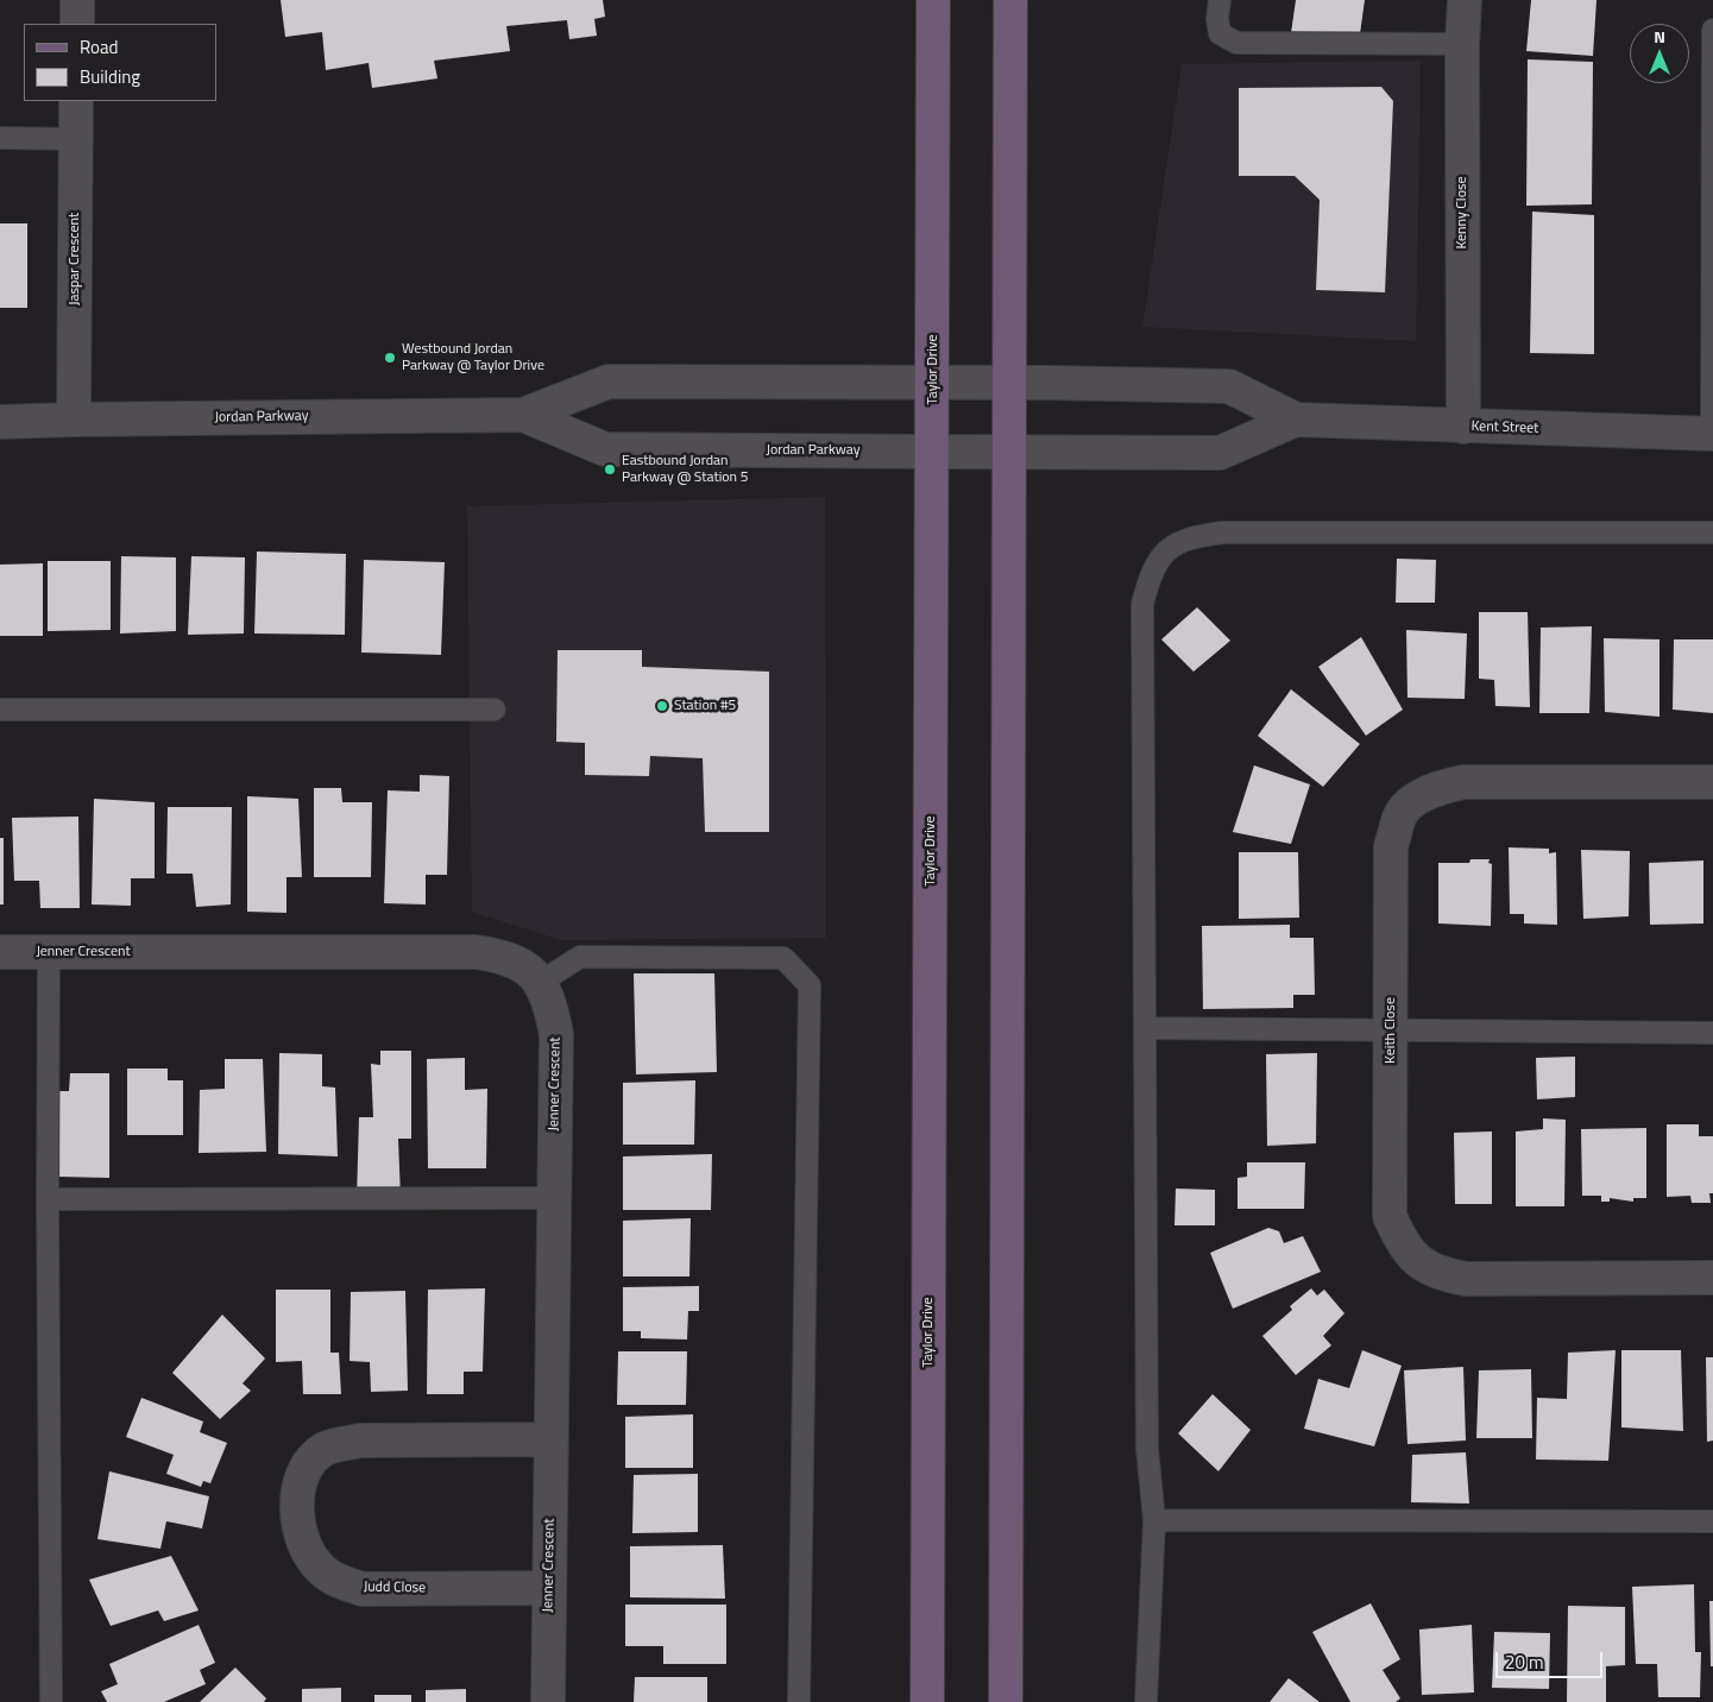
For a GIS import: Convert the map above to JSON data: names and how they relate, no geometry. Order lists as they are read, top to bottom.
{
  "streets": {
    "main road": ["Taylor Drive"],
    "street": [
      "Kenny Close",
      "Jaspar Crescent",
      "Jordan Parkway",
      "Kent Street",
      "Jenner Crescent",
      "Keith Close",
      "Judd Close"
    ]
  },
  "crossings": [
    ["Kenny Close", "Kent Street"],
    ["Jaspar Crescent", "Jordan Parkway"],
    ["Taylor Drive", "Jordan Parkway"],
    ["Jordan Parkway", "Kent Street"],
    ["Jenner Crescent", "Judd Close"]
  ],
  "places": ["Westbound Jordan Parkway @ Taylor Drive", "Eastbound Jordan Parkway @ Station 5", "Station #5"],
  "legend": ["Road", "Building"],
  "scale_bar": "20 m",
  "north": "top"
}
